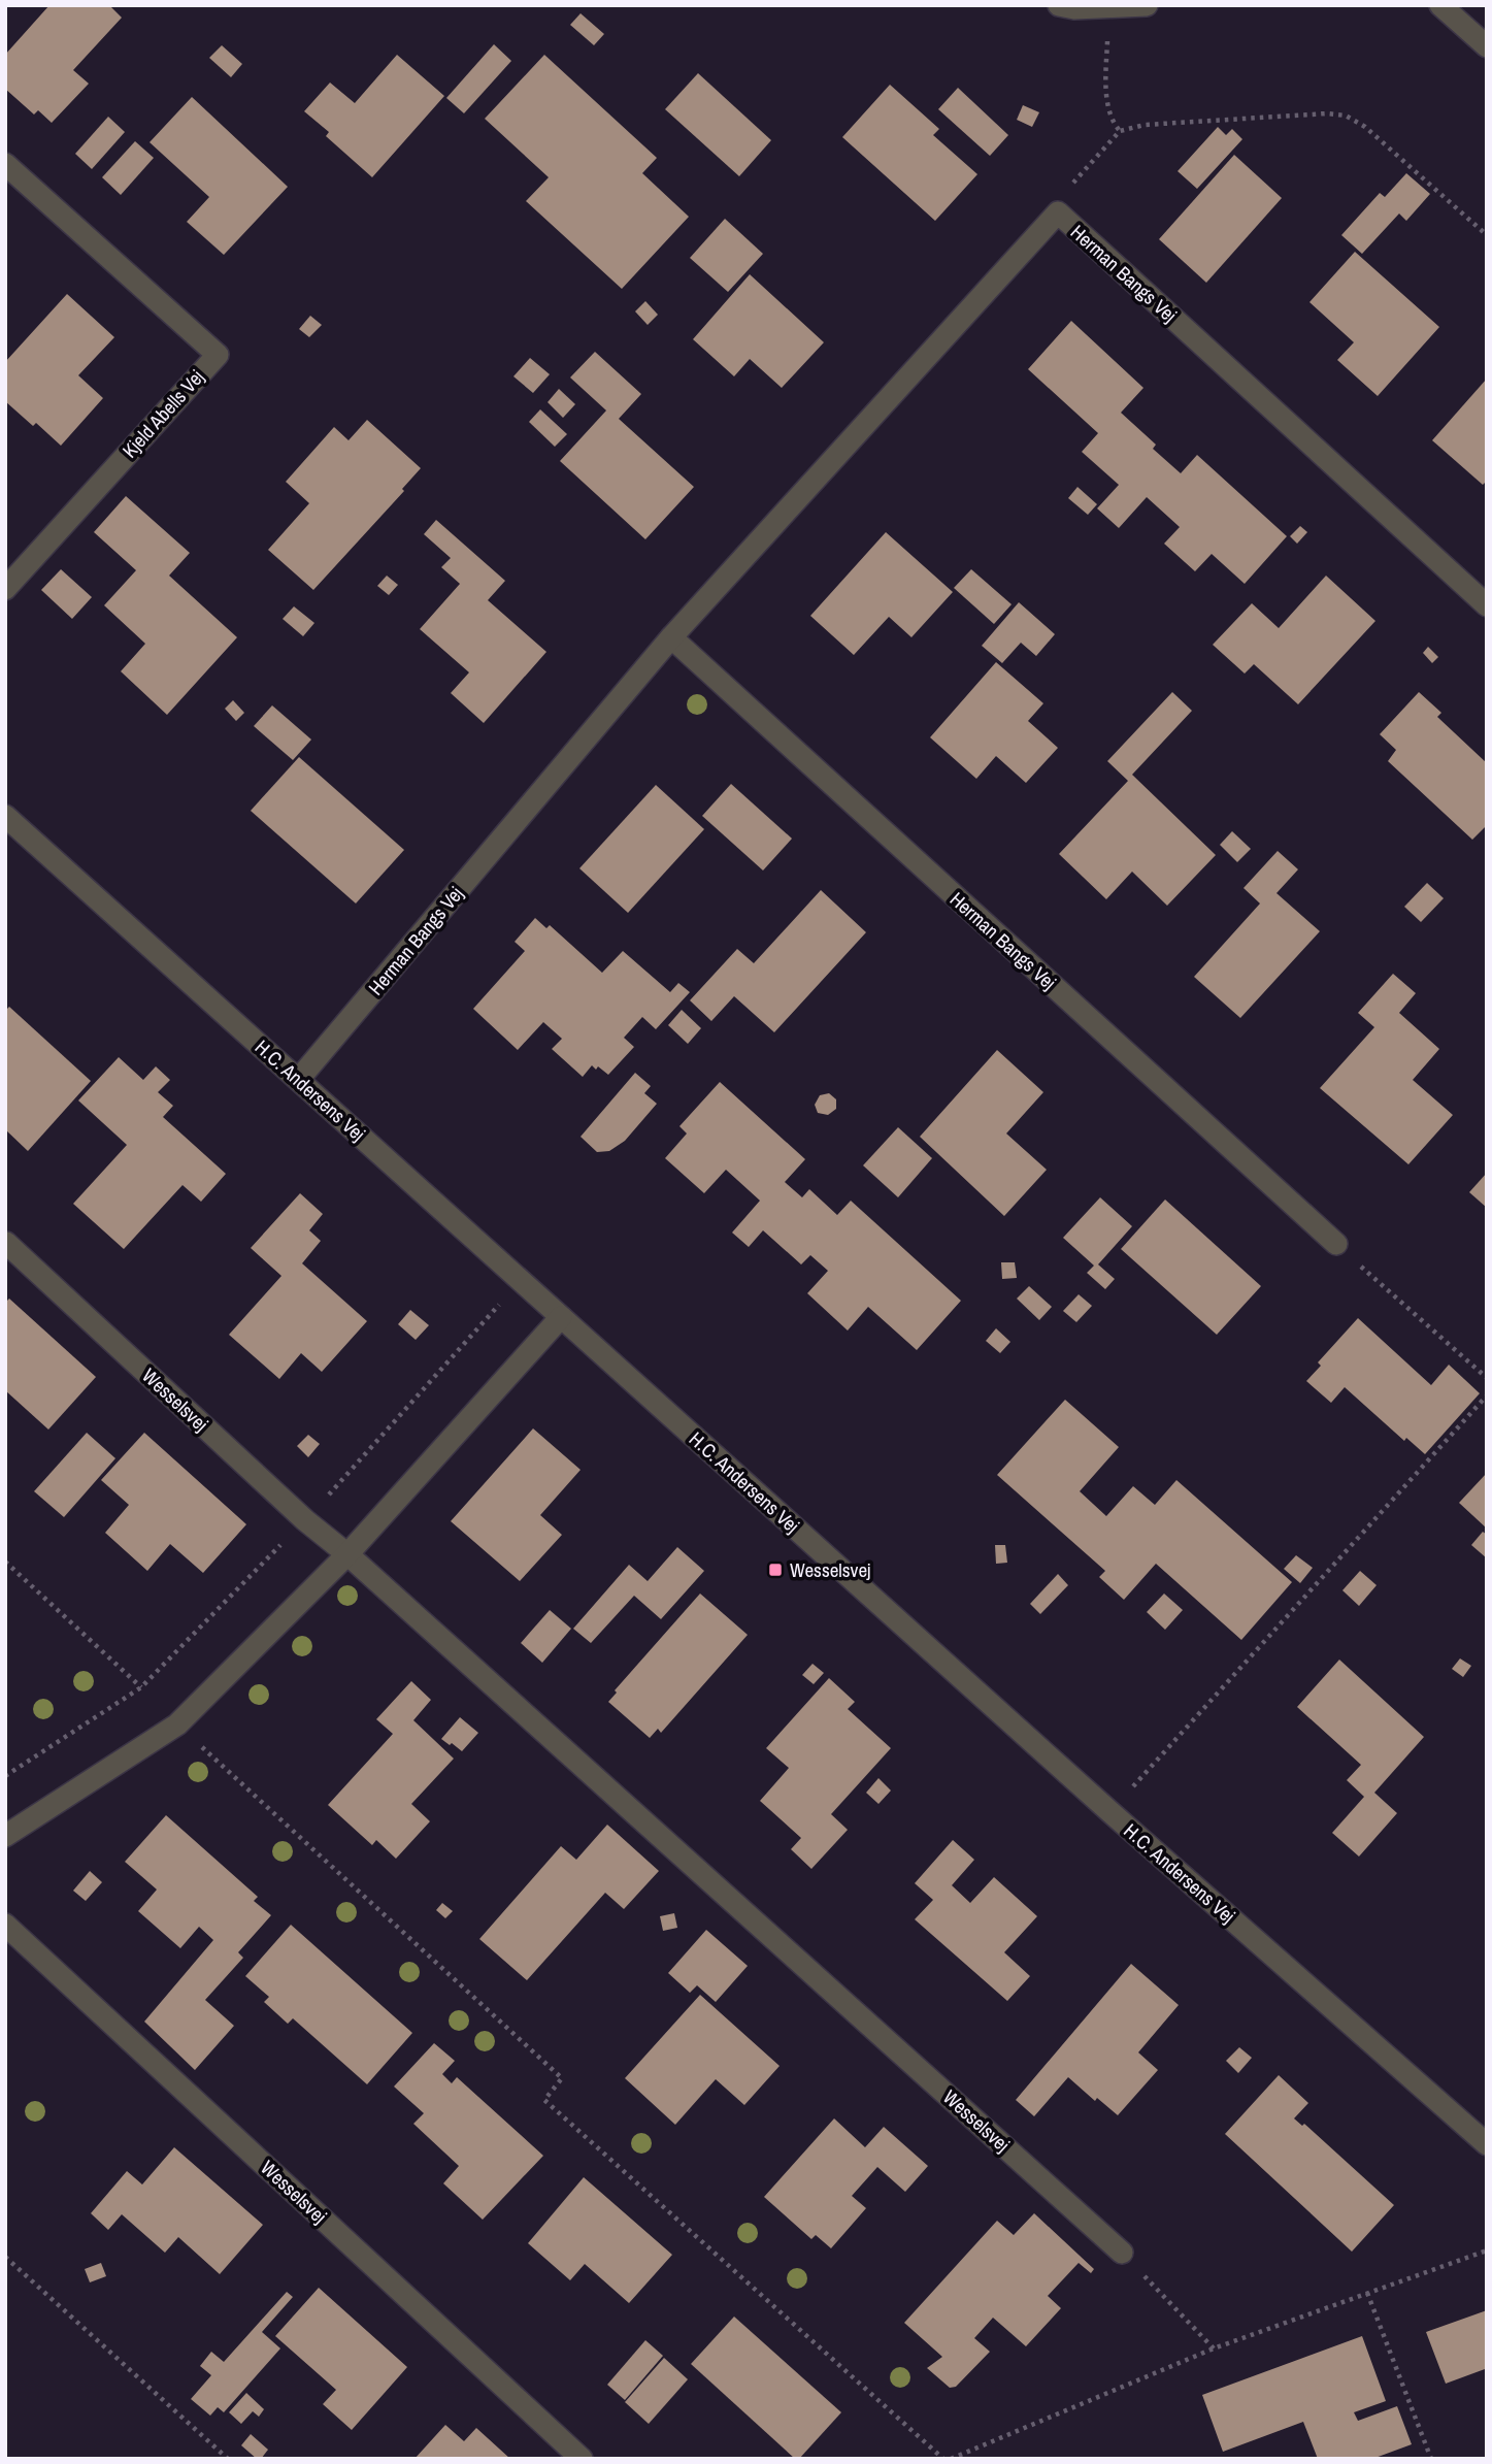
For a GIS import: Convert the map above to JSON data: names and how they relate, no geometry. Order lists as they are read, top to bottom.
{
  "streets": {
    "street": [
      "Herman Bangs Vej",
      "Kjeld Abells Vej",
      "H.C. Andersens Vej",
      "Wesselsvej"
    ]
  },
  "crossings": [
    ["Herman Bangs Vej", "H.C. Andersens Vej"]
  ],
  "places": {
    "transit": ["Wesselsvej"]
  }
}
